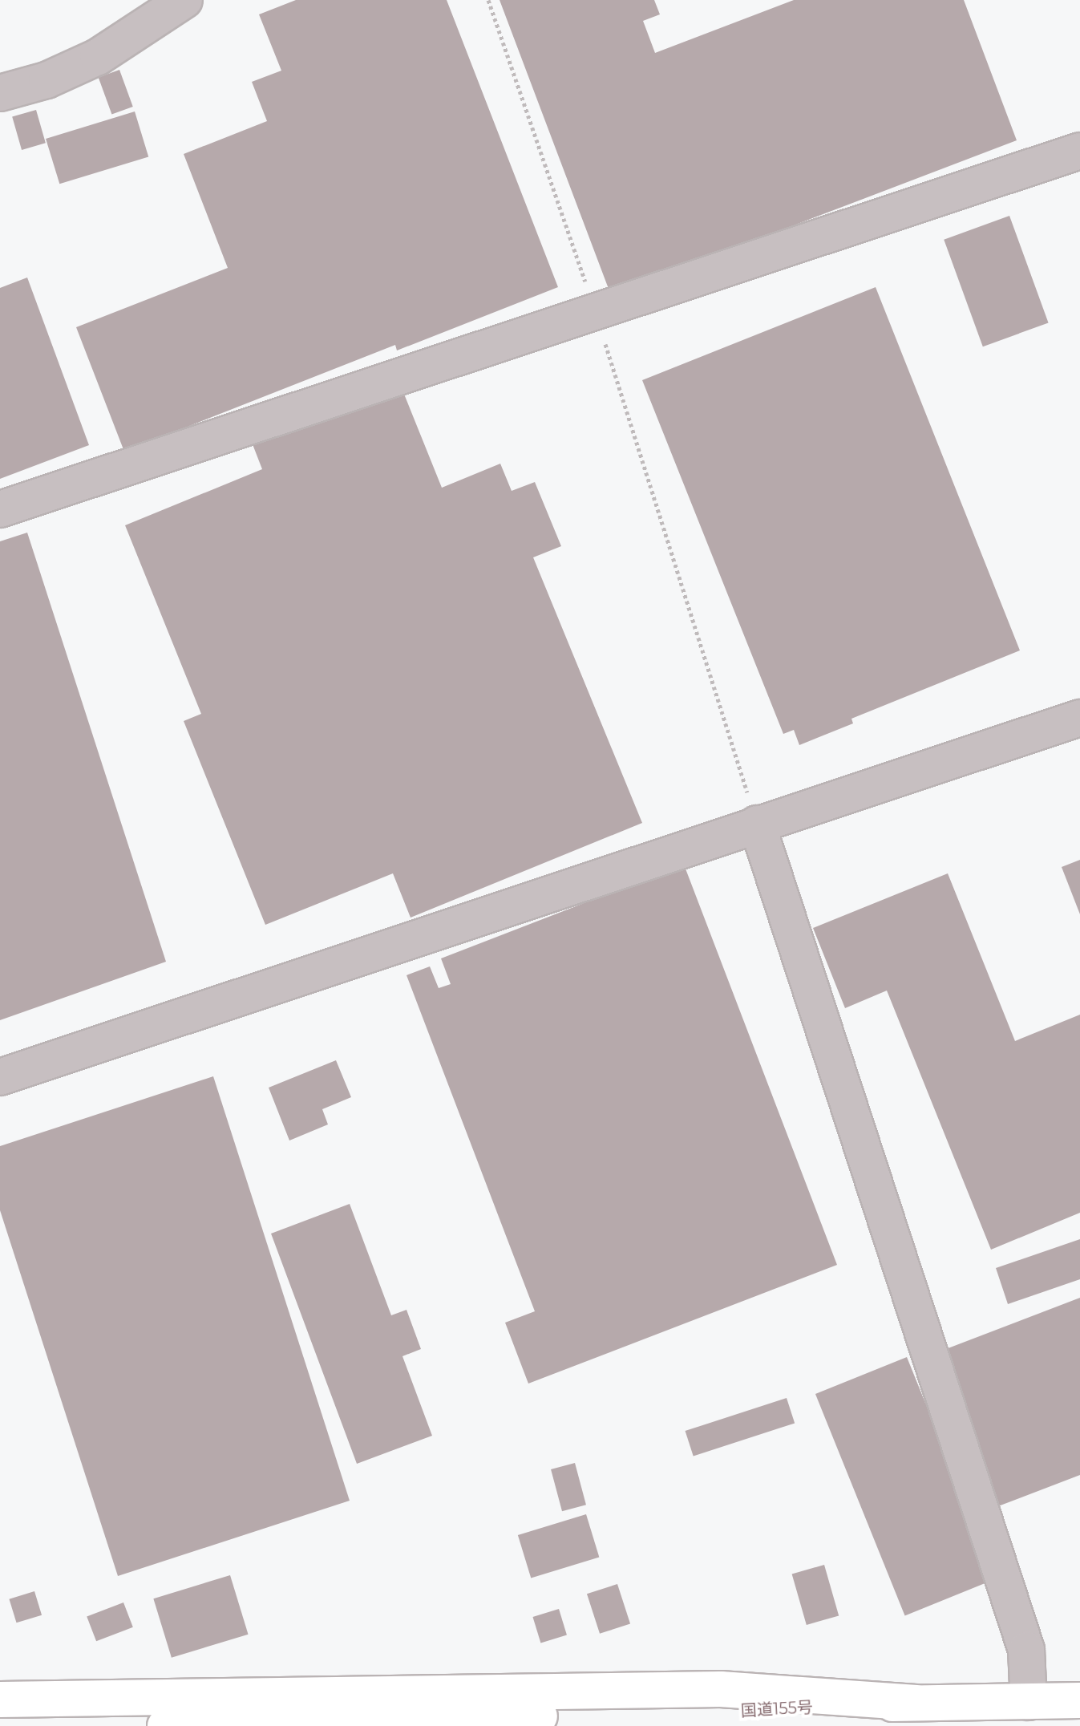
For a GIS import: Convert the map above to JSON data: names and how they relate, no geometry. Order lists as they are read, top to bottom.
{
  "streets": {
    "highway": ["国道155号"]
  }
}
